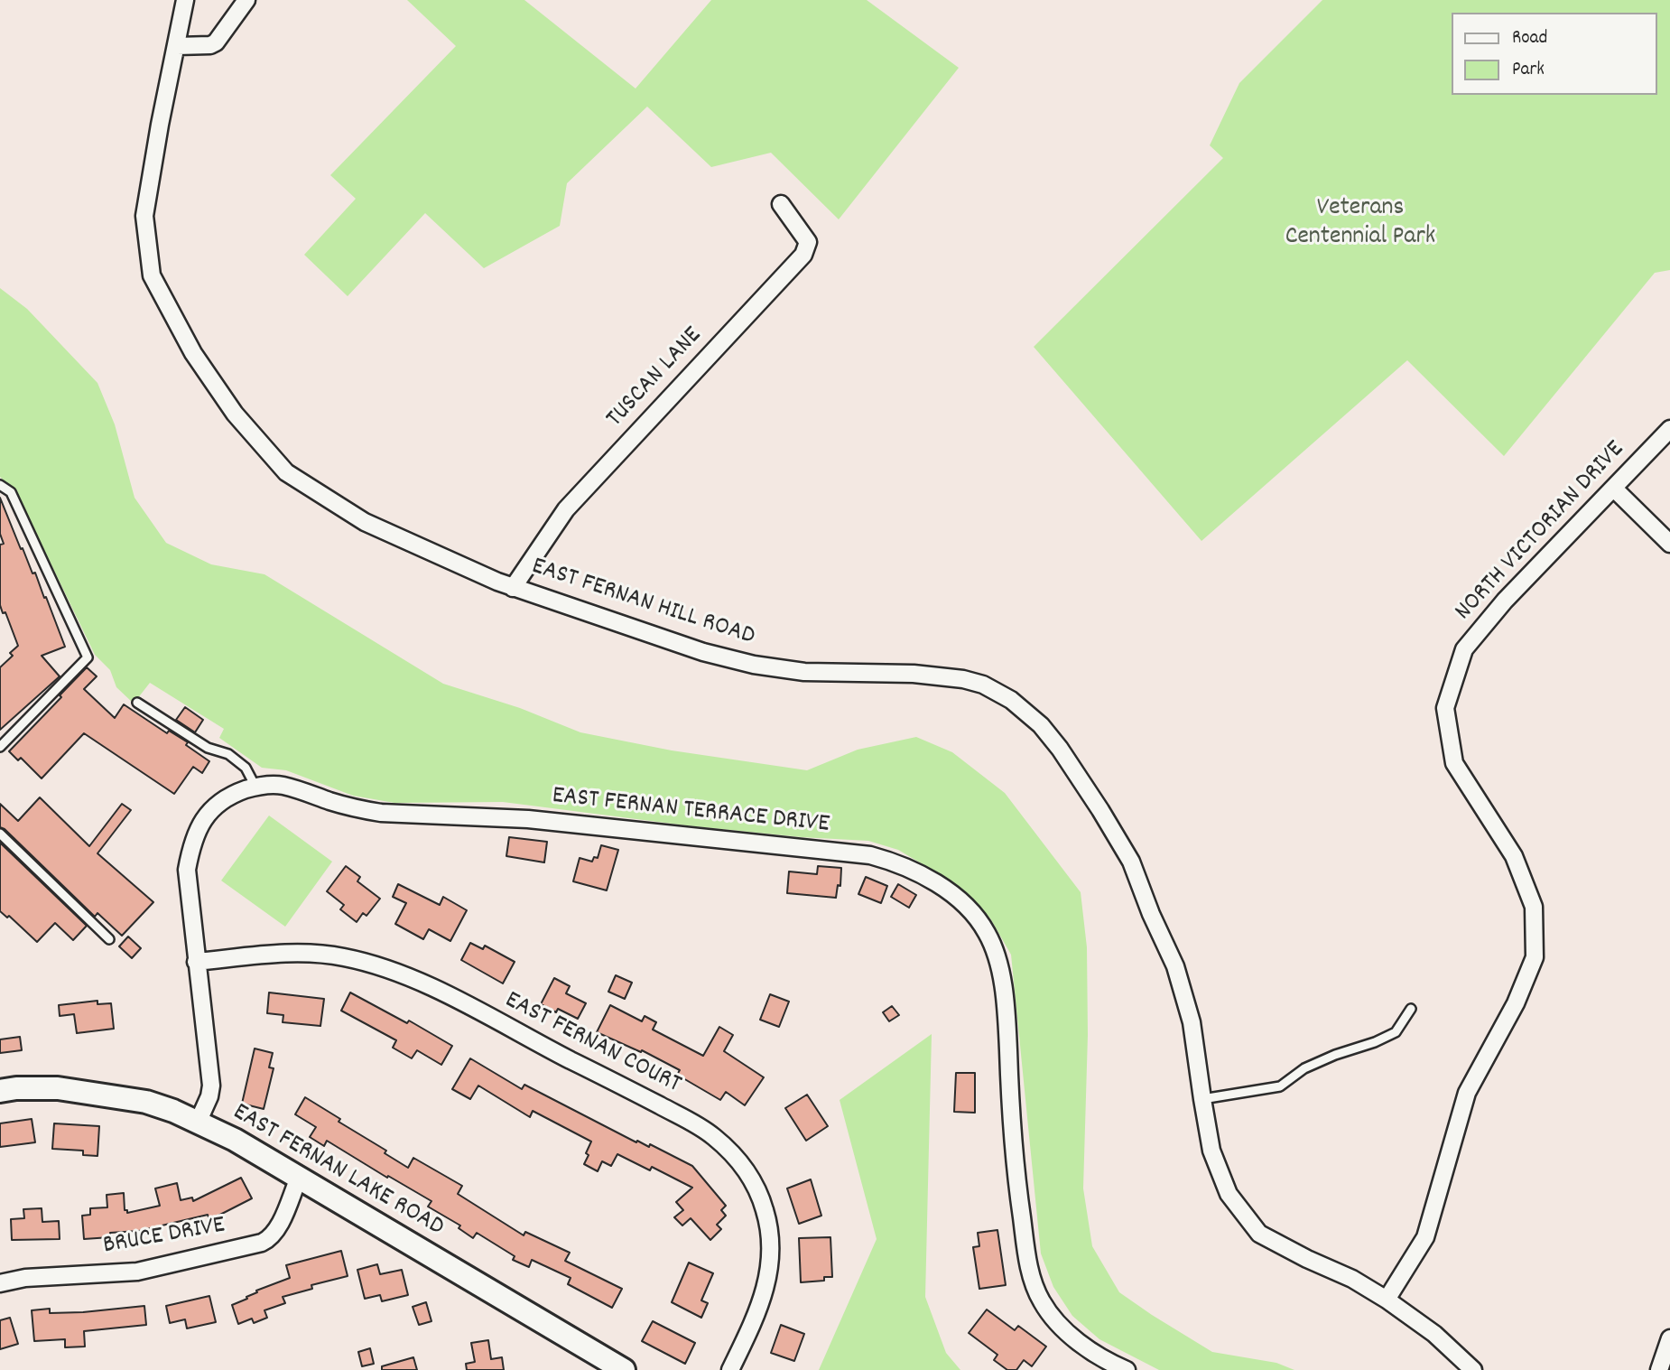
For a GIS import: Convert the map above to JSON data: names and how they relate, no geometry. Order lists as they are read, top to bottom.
{
  "streets": {
    "street": [
      "TUSCAN LANE",
      "NORTH VICTORIAN DRIVE",
      "EAST FERNAN HILL ROAD",
      "EAST FERNAN TERRACE DRIVE",
      "EAST FERNAN COURT",
      "EAST FERNAN LAKE ROAD",
      "BRUCE DRIVE"
    ]
  },
  "crossings": [
    ["TUSCAN LANE", "EAST FERNAN HILL ROAD"],
    ["NORTH VICTORIAN DRIVE", "EAST FERNAN HILL ROAD"],
    ["EAST FERNAN TERRACE DRIVE", "EAST FERNAN COURT"],
    ["EAST FERNAN TERRACE DRIVE", "EAST FERNAN LAKE ROAD"],
    ["EAST FERNAN LAKE ROAD", "BRUCE DRIVE"]
  ],
  "parks": ["Veterans Centennial Park"],
  "legend": ["Road", "Park"]
}
